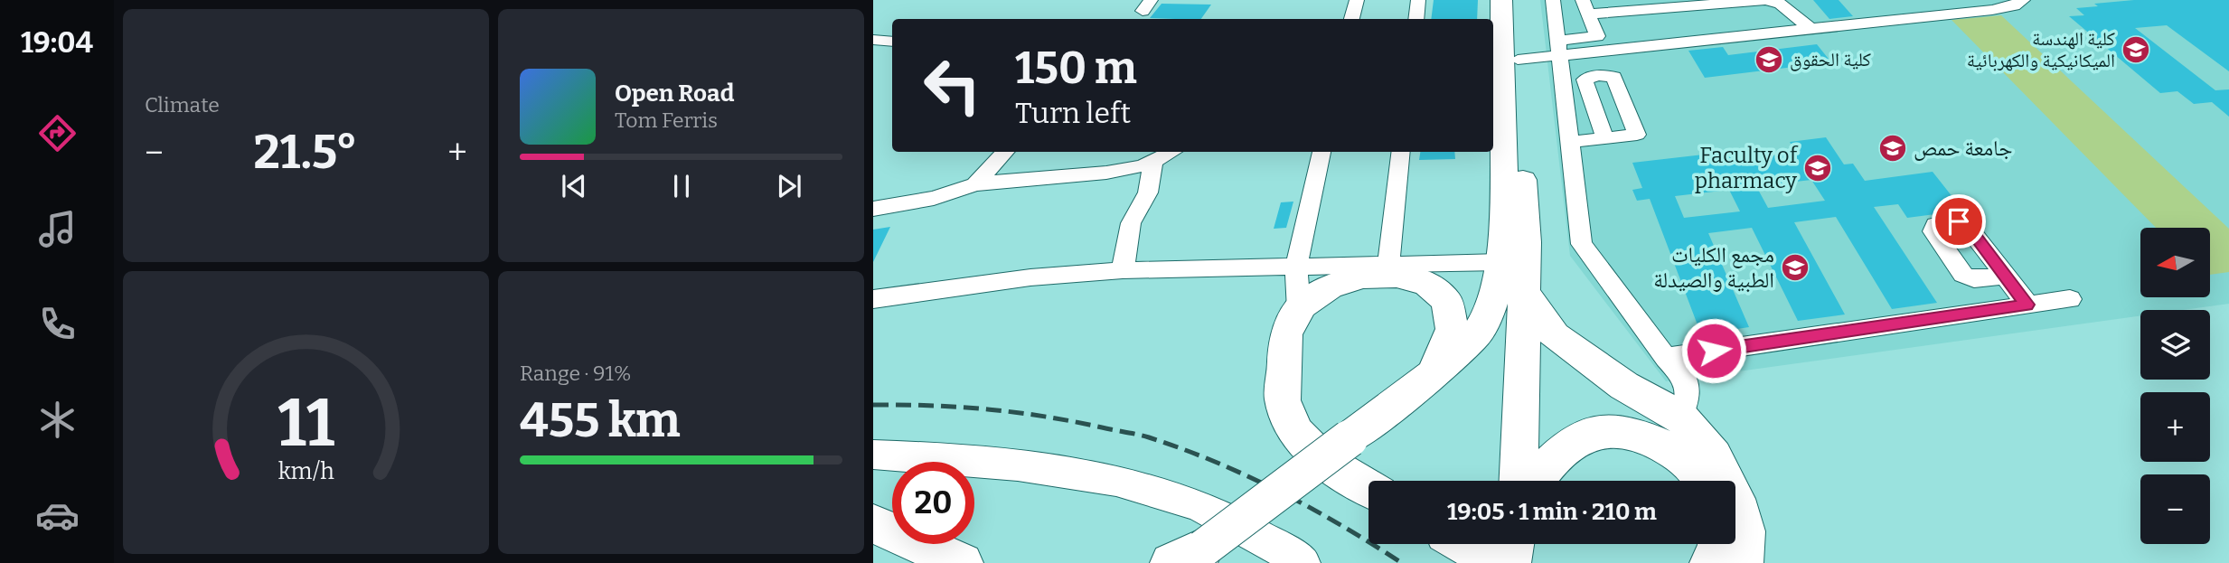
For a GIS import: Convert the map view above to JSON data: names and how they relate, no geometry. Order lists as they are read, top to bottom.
{
  "places": {
    "school or university": [
      "كلية الهندسة الميكانيكية والكهربائية",
      "كلية الحقوق",
      "جامعة حمص",
      "Faculty of pharmacy",
      "مجمع الكليات الطبية والصيدلة"
    ]
  },
  "north": "left",
  "page": {
    "tabs": "19:04",
    "tile": [
      "Climate",
      ["Range · 91%", "455 km"]
    ],
    "turn": ["150 m", "Turn left"],
    "song": ["Open Road", "Tom Ferris"],
    "heat": ["−", "21.5°", "+"],
    "map_buttons": ["+", "−"],
    "limit": "20",
    "trip": "19:05 · 1 min · 210 m",
    "gauge": ["11", "km/h"]
  }
}
